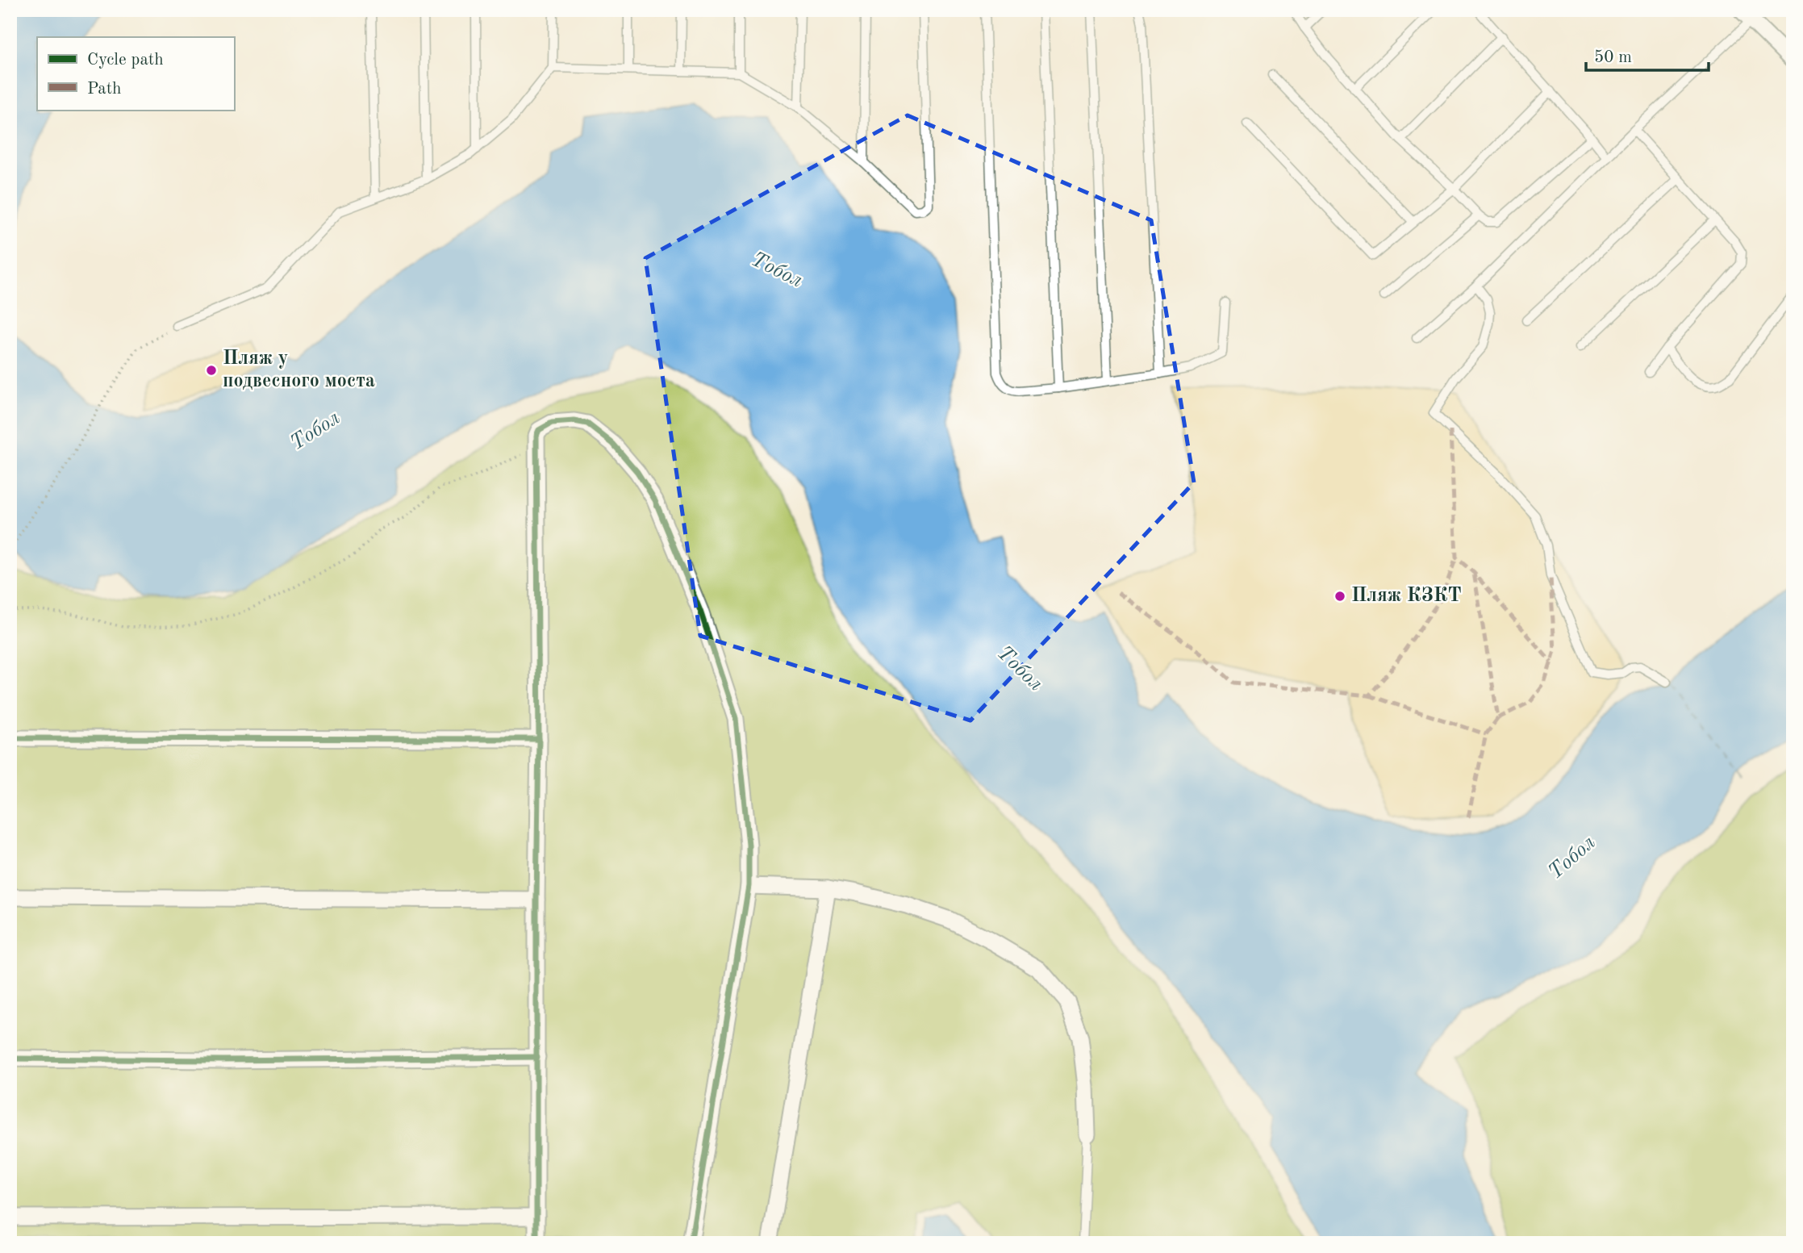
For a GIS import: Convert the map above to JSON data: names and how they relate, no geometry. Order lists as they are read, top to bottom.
{
  "water": ["Тобол"],
  "places": ["Пляж у подвесного моста", "Пляж КЗКТ"],
  "legend": ["Cycle path", "Path"],
  "scale_bar": "50 m"
}
